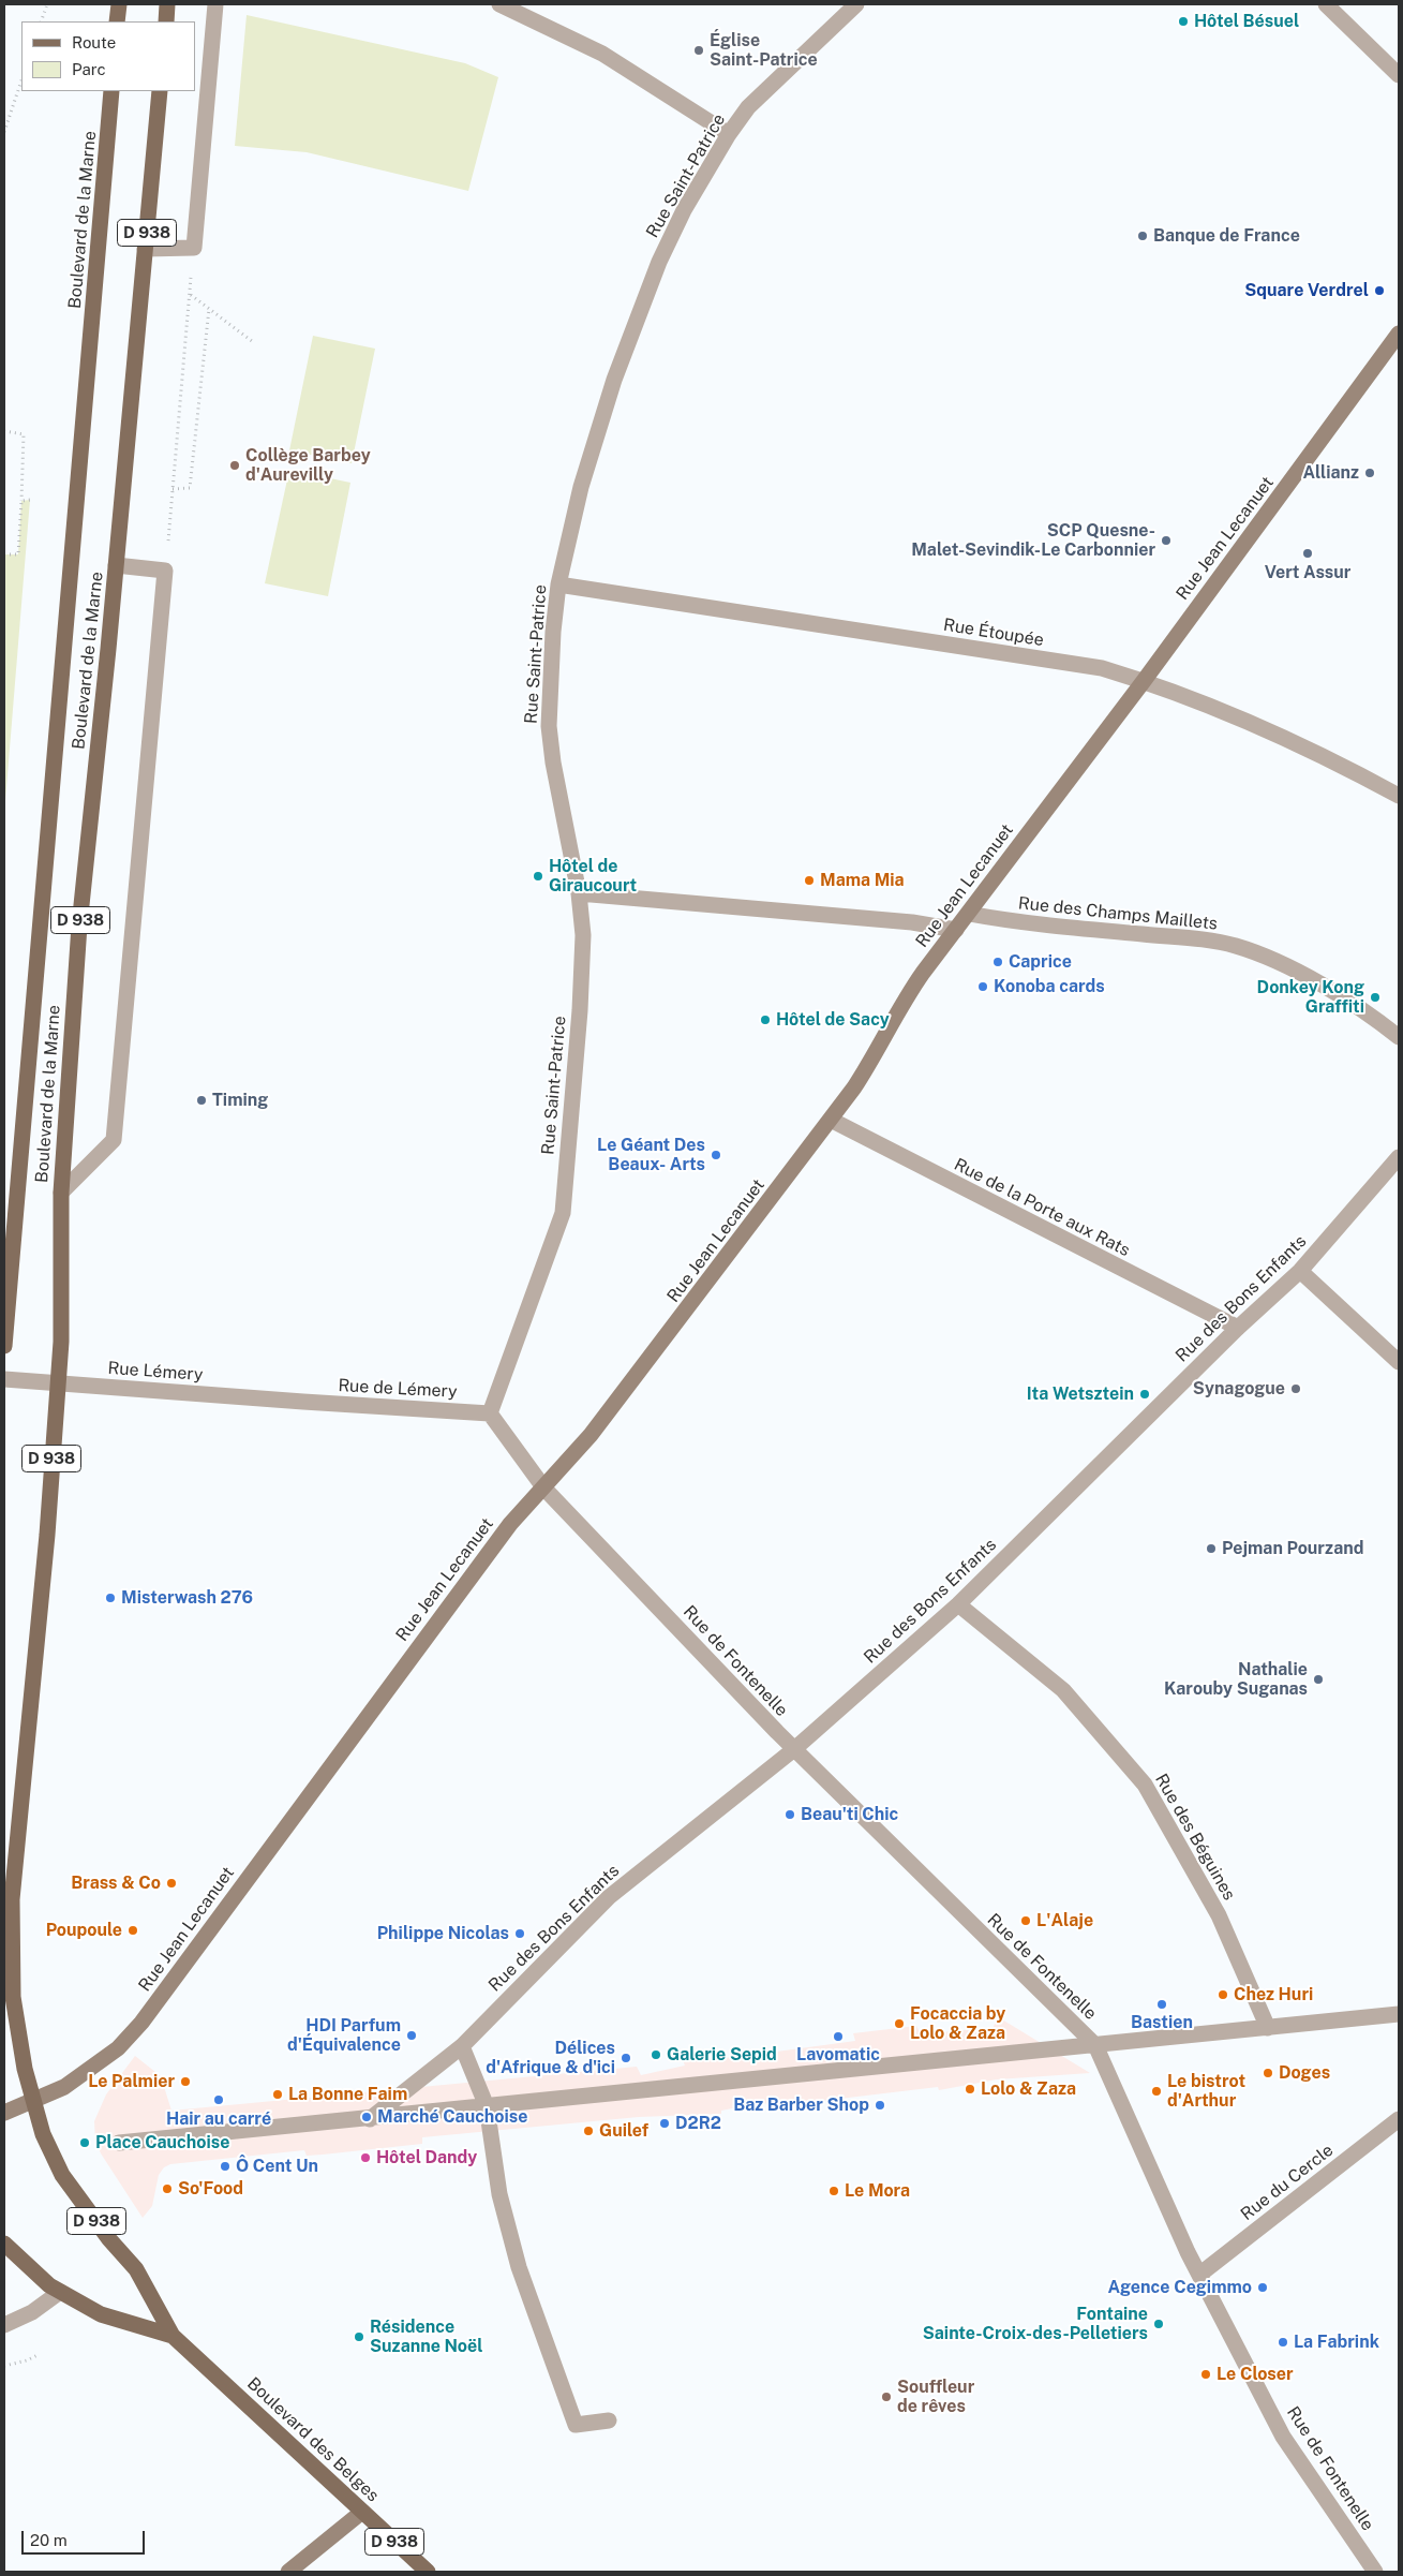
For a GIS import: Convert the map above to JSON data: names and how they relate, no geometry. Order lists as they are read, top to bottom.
{
  "streets": {
    "main road": ["Boulevard de la Marne", "D 938", "Boulevard des Belges"],
    "street": [
      "Rue Saint-Patrice",
      "Rue Jean Lecanuet",
      "Rue Étoupée",
      "Rue des Champs Maillets",
      "Rue de la Porte aux Rats",
      "Rue des Bons Enfants",
      "Rue Lémery",
      "Rue de Lémery",
      "Rue de Fontenelle",
      "Rue des Béguines",
      "Rue du Cercle"
    ]
  },
  "crossings": [
    ["Rue Saint-Patrice", "Rue Étoupée"],
    ["Rue Saint-Patrice", "Rue de Lémery"],
    ["Boulevard de la Marne", "Rue Jean Lecanuet"],
    ["Boulevard de la Marne", "Rue Lémery"],
    ["Boulevard de la Marne", "Boulevard des Belges"],
    ["Rue Jean Lecanuet", "Rue Étoupée"],
    ["Rue Jean Lecanuet", "Rue des Champs Maillets"],
    ["Rue Jean Lecanuet", "Rue de la Porte aux Rats"],
    ["Rue Jean Lecanuet", "Rue de Fontenelle"],
    ["Rue Jean Lecanuet", "Boulevard des Belges"],
    ["Rue de la Porte aux Rats", "Rue des Bons Enfants"],
    ["Rue des Bons Enfants", "Rue de Fontenelle"],
    ["Rue des Bons Enfants", "Rue des Béguines"],
    ["Rue Lémery", "Rue de Lémery"],
    ["Rue de Fontenelle", "Rue du Cercle"]
  ],
  "places": [
    "Hôtel Bésuel",
    "Église Saint-Patrice",
    "Banque de France",
    "Square Verdrel",
    "Collège Barbey d'Aurevilly",
    "Allianz",
    "SCP Quesne- Malet-Sevindik-Le Carbonnier",
    "Vert Assur",
    "Hôtel de Giraucourt",
    "Mama Mia",
    "Caprice",
    "Konoba cards",
    "Donkey Kong Graffiti",
    "Hôtel de Sacy",
    "Timing",
    "Le Géant Des Beaux- Arts",
    "Synagogue",
    "Ita Wetsztein",
    "Pejman Pourzand",
    "Misterwash 276",
    "Nathalie Karouby Suganas",
    "Beau'ti Chic",
    "Brass & Co",
    "L'Alaje",
    "Poupoule",
    "Philippe Nicolas",
    "Chez Huri",
    "Bastien",
    "Focaccia by Lolo & Zaza",
    "HDI Parfum d'Équivalence",
    "Lavomatic",
    "Galerie Sepid",
    "Délices d'Afrique & d'ici",
    "Doges",
    "Le Palmier",
    "Lolo & Zaza",
    "Le bistrot d'Arthur",
    "La Bonne Faim",
    "Hair au carré",
    "Baz Barber Shop",
    "Marché Cauchoise",
    "D2R2",
    "Guilef",
    "Place Cauchoise",
    "Hôtel Dandy",
    "Ô Cent Un",
    "So'Food",
    "Le Mora",
    "Agence Cegimmo",
    "Fontaine Sainte-Croix-des-Pelletiers",
    "Résidence Suzanne Noël",
    "La Fabrink",
    "Le Closer",
    "Souffleur de rêves"
  ],
  "legend": ["Route", "Parc"],
  "scale_bar": "20 m"
}
